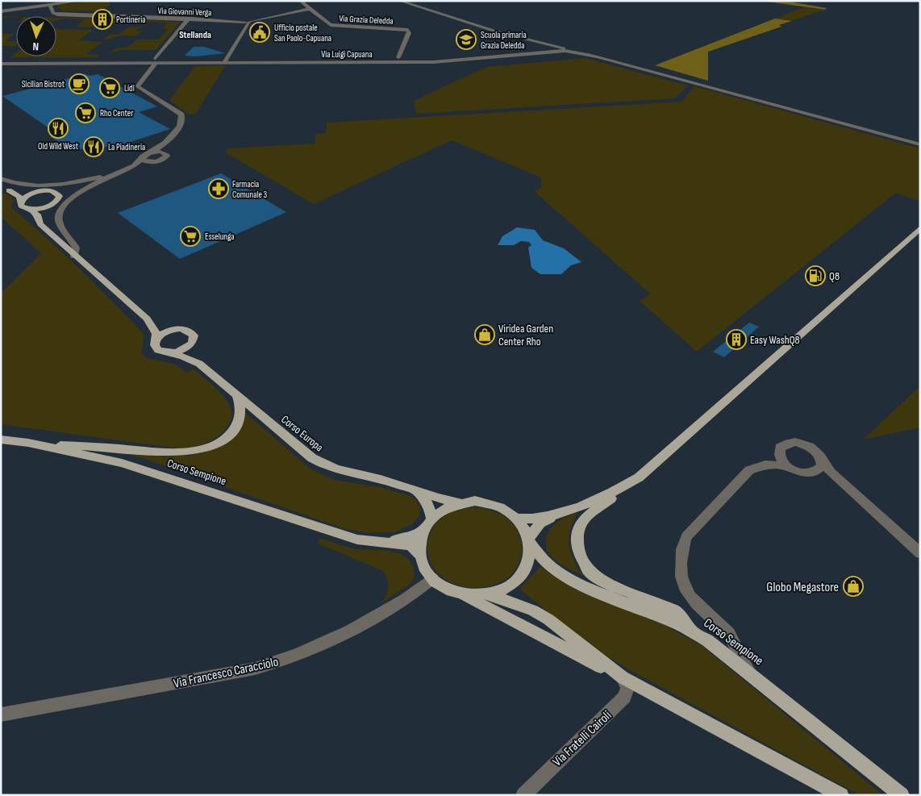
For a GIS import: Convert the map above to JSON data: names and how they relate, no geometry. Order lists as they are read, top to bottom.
{
  "streets": {
    "main road": ["Corso Europa", "Corso Sempione"],
    "street": [
      "Via Giovanni Verga",
      "Via Grazia Deledda",
      "Via Luigi Capuana",
      "Via Francesco Caracciolo",
      "Via Fratelli Cairoli"
    ]
  },
  "crossings": [
    ["Via Giovanni Verga", "Via Grazia Deledda"],
    ["Via Grazia Deledda", "Via Luigi Capuana"],
    ["Corso Europa", "Corso Sempione"],
    ["Corso Europa", "Via Francesco Caracciolo"],
    ["Corso Sempione", "Via Francesco Caracciolo"]
  ],
  "districts": ["Stellanda"],
  "places": {
    "building": ["Portineria", "Easy WashQ8"],
    "public building": ["Ufficio postale San Paolo-Capuana"],
    "school or university": ["Scuola primaria Grazia Deledda"],
    "cafe": ["Sicilian Bistrot"],
    "supermarket": ["Lidl", "Rho Center", "Esselunga"],
    "restaurant": ["Old Wild West", "La Piadineria"],
    "pharmacy": ["Farmacia Comunale 3"],
    "fuel station": ["Q8"],
    "shop": ["Viridea Garden Center Rho", "Globo Megastore"]
  },
  "north": "bottom"
}
